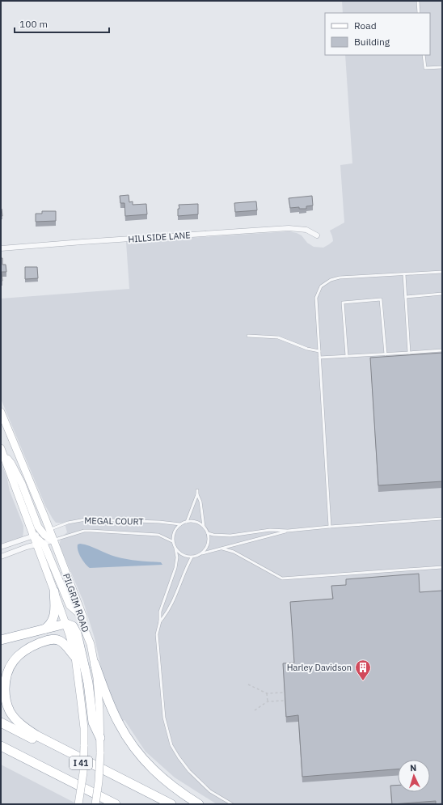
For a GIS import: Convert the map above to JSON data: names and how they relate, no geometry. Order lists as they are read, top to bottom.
{
  "streets": {
    "highway": ["I 41"],
    "street": ["HILLSIDE LANE", "PILGRIM ROAD"],
    "lane": ["MEGAL COURT"]
  },
  "crossings": [
    ["MEGAL COURT", "PILGRIM ROAD"]
  ],
  "places": {
    "building": ["Harley Davidson"]
  },
  "legend": ["Road", "Building"],
  "scale_bar": "100 m",
  "north": "top"
}
